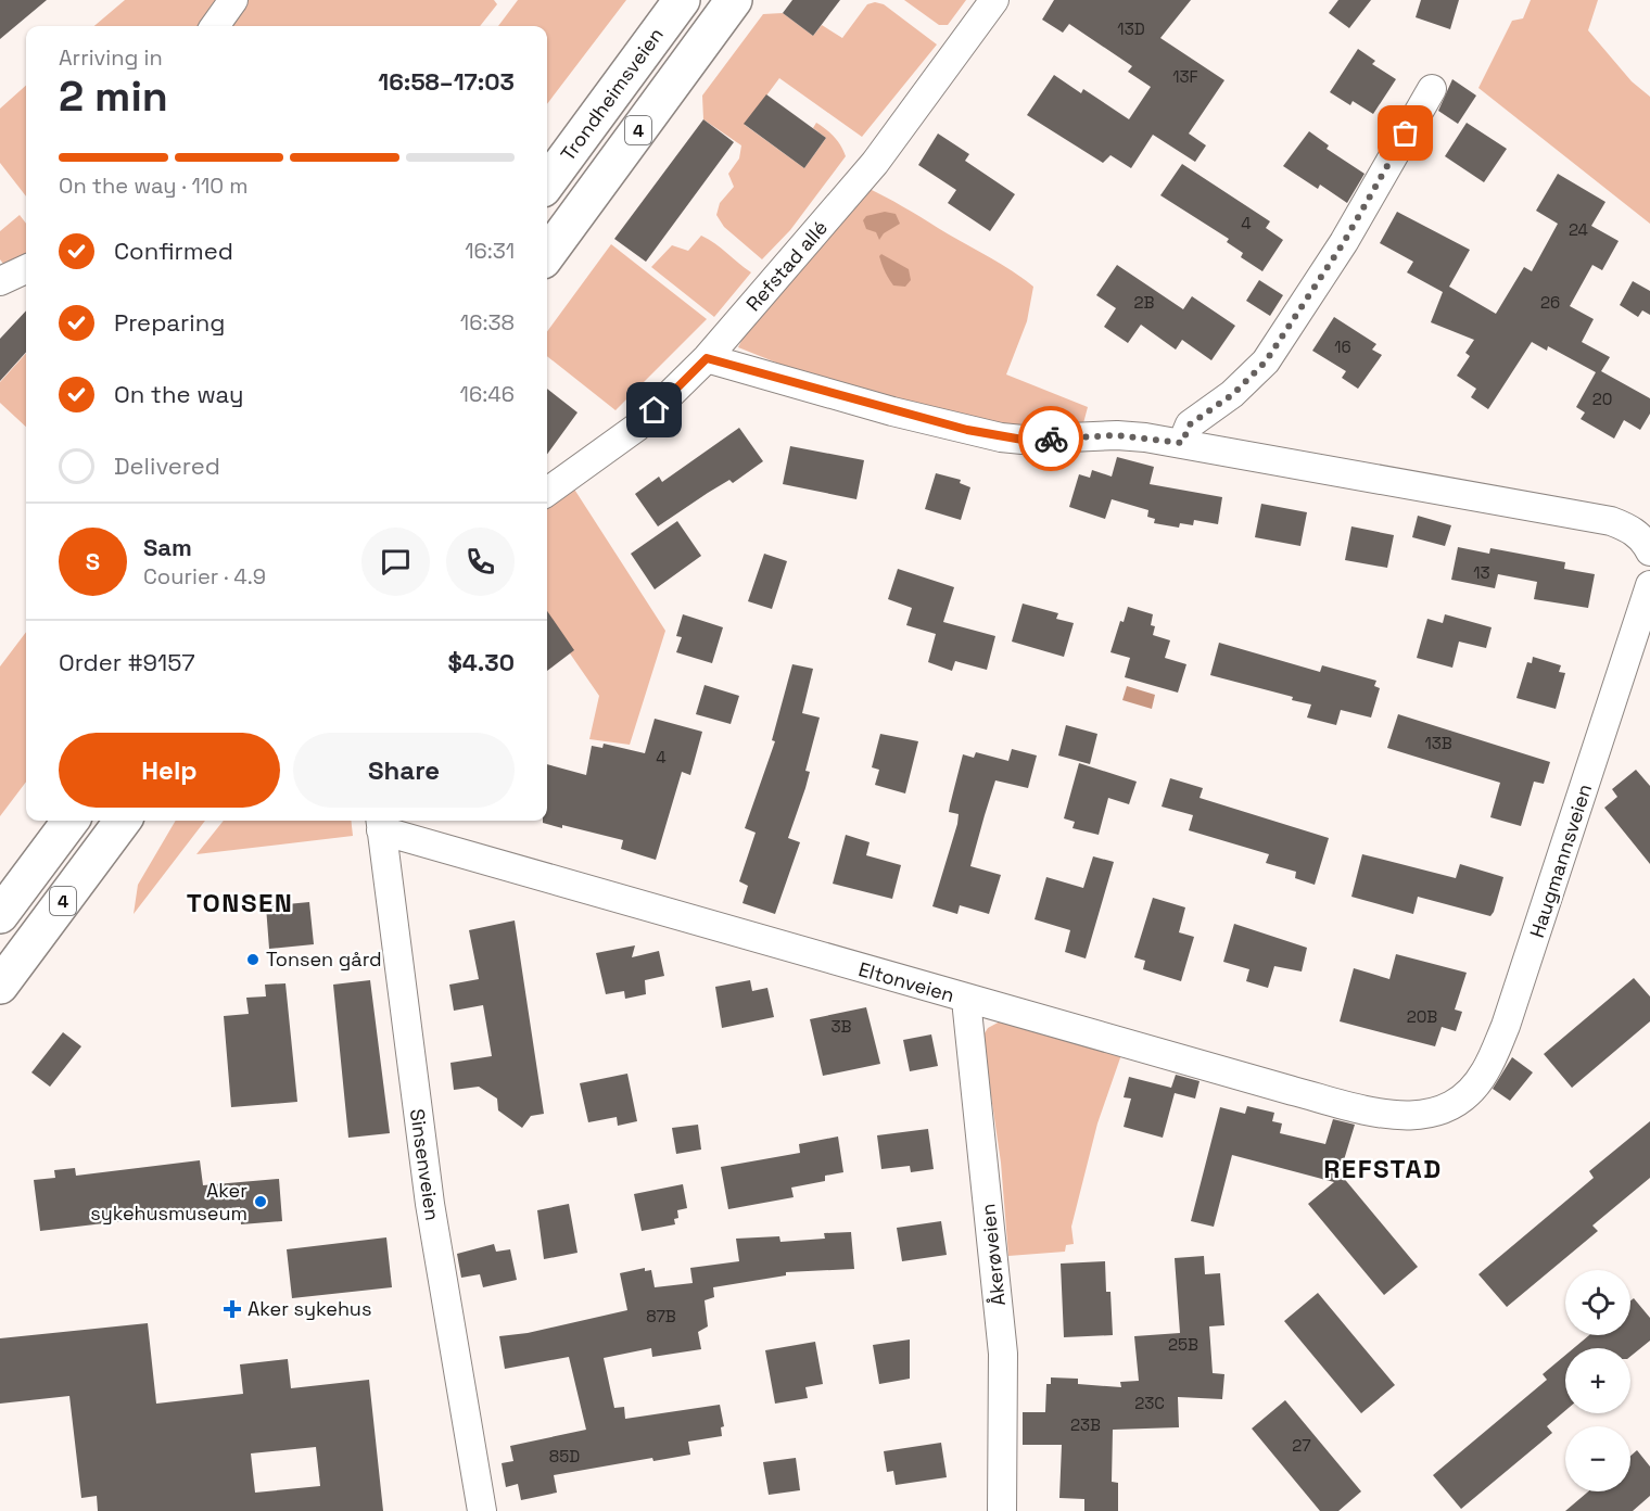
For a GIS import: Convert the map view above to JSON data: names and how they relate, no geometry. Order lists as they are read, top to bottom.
{
  "streets": {
    "highway": ["Trondheimsveien", "4"],
    "street": [
      "Refstad allé",
      "Haugmannsveien",
      "Eltonveien",
      "Sinsenveien",
      "Åkerøveien"
    ]
  },
  "crossings": [
    ["Haugmannsveien", "Eltonveien"],
    ["Eltonveien", "Sinsenveien"],
    ["Eltonveien", "Åkerøveien"]
  ],
  "districts": ["TONSEN", "REFSTAD"],
  "places": {
    "other": ["Tonsen gård", "Aker sykehusmuseum"],
    "health": ["Aker sykehus"]
  },
  "house_numbers": [
    "13D",
    "13F",
    "4",
    "24",
    "2B",
    "26",
    "16",
    "20",
    "13",
    "13B",
    "4",
    "20B",
    "3B",
    "87B",
    "25B",
    "23C",
    "23B",
    "27",
    "85D"
  ],
  "page": {
    "heading": ["2 min", "Arriving in", "16:58–17:03"],
    "panel": [
      "Sam",
      "Courier · 4.9",
      "Order #9157",
      "$4.30"
    ],
    "bar": "On the way · 110 m",
    "list": [
      ["Confirmed", "16:31"],
      ["Preparing", "16:38"],
      ["On the way", "16:46"],
      "Delivered"
    ],
    "round": "S",
    "buttons": ["Help", "Share"],
    "map_buttons": ["+", "−"]
  }
}
